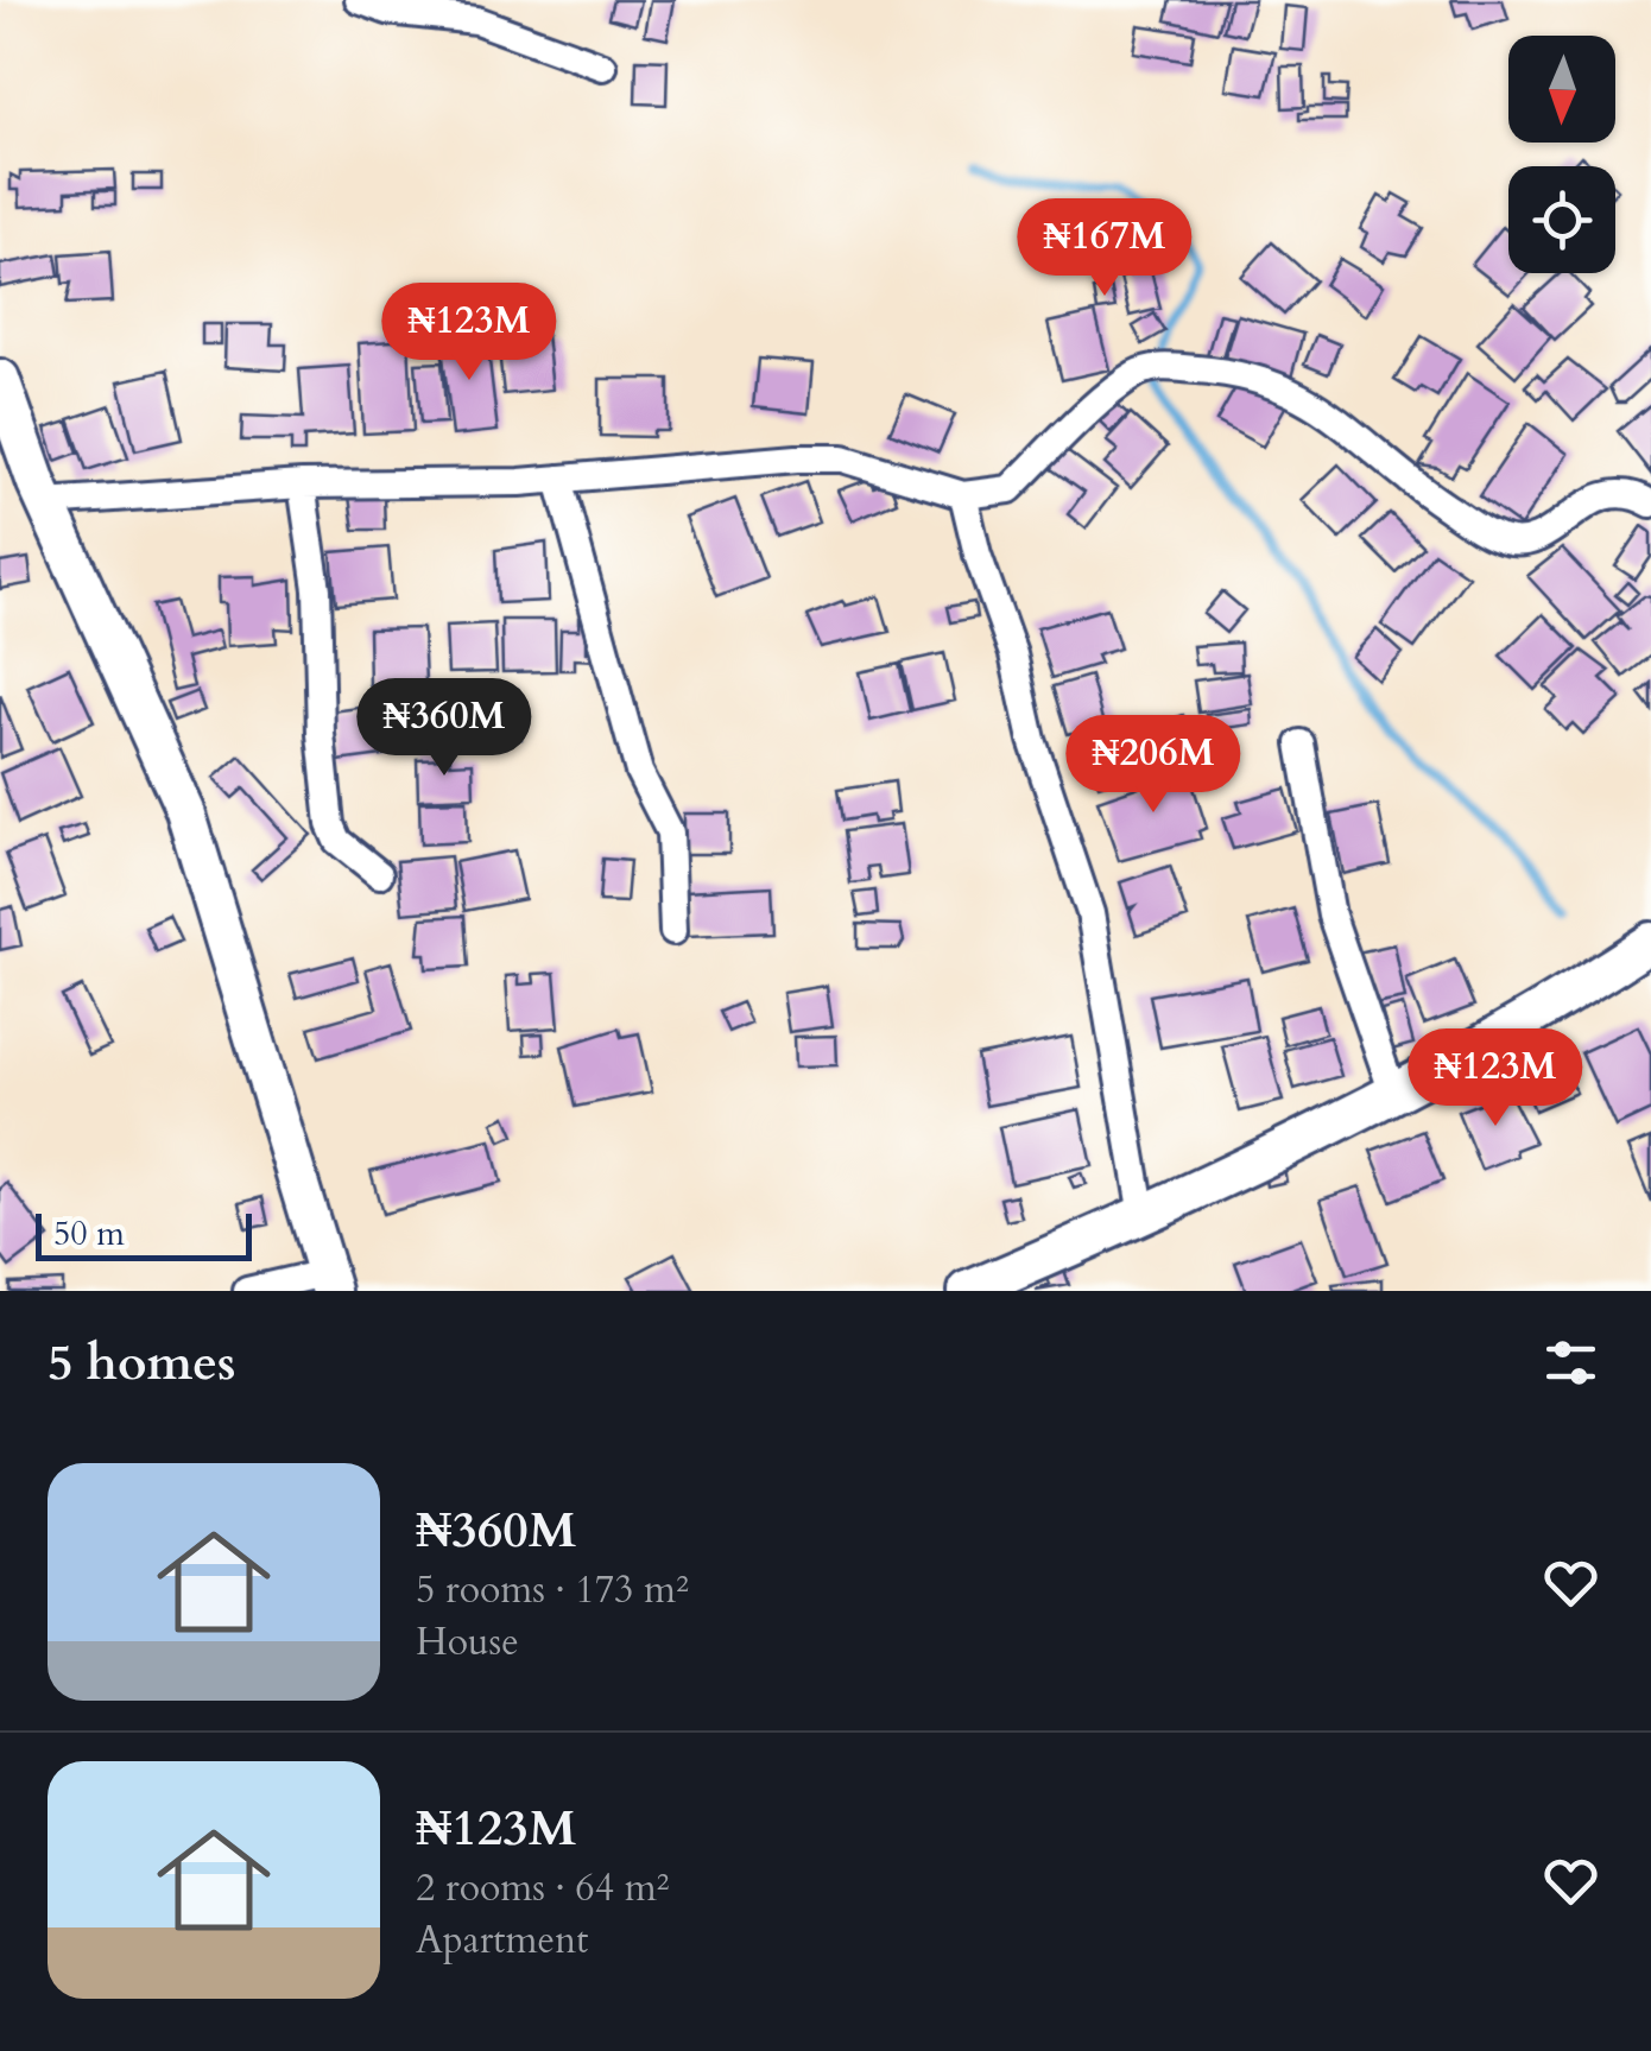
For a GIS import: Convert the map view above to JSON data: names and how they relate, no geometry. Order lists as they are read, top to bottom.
{
  "scale_bar": "50 m",
  "north": "bottom",
  "page": {
    "price": [
      "₦167M",
      "₦123M",
      "₦360M",
      "₦206M",
      "₦123M"
    ],
    "scale": "50 m",
    "heading": "5 homes",
    "list": [
      {
        "name": "₦360M",
        "note": "5 rooms · 173 m² · House"
      },
      {
        "name": "₦123M",
        "note": "2 rooms · 64 m² · Apartment"
      }
    ]
  }
}
